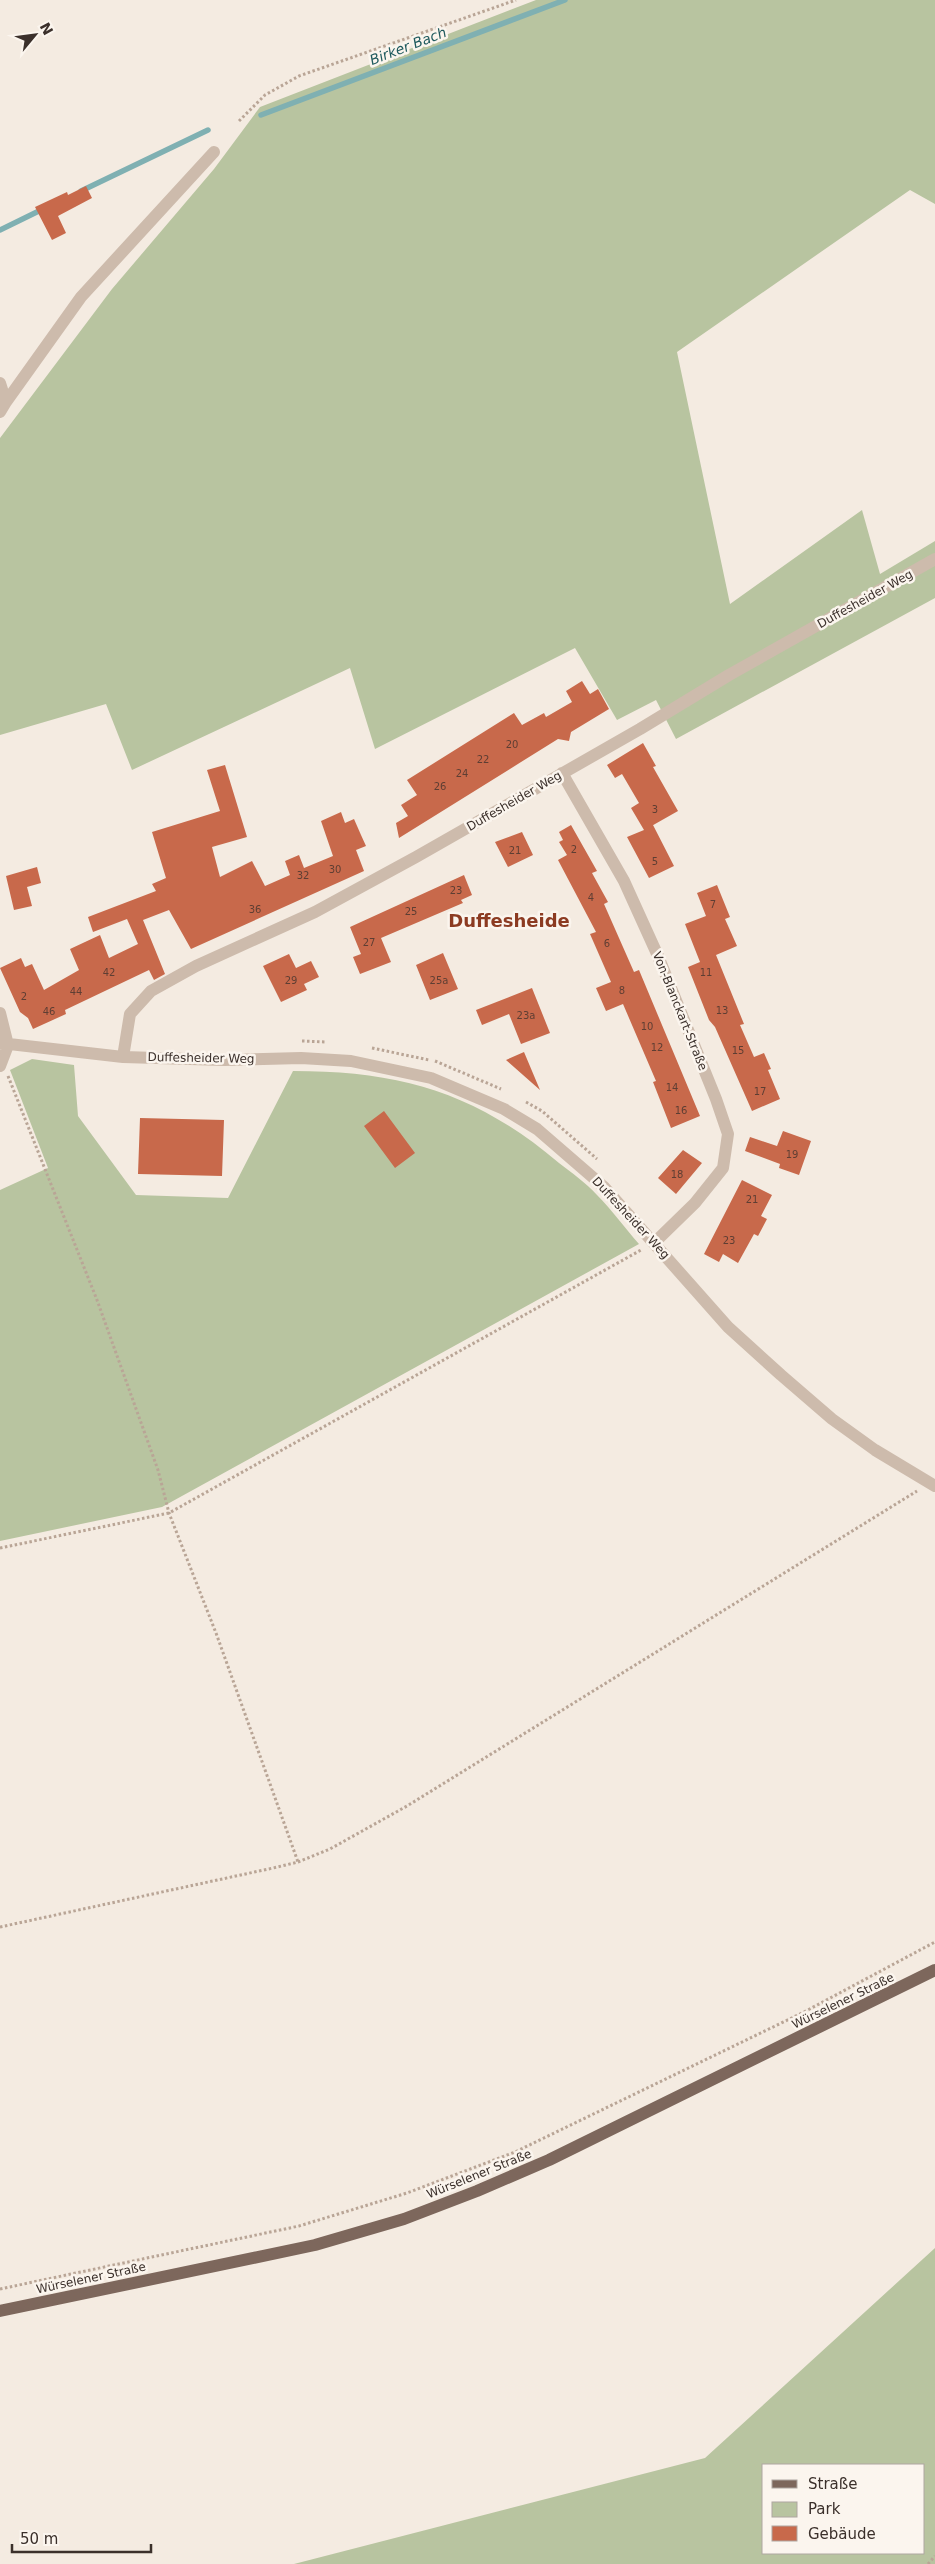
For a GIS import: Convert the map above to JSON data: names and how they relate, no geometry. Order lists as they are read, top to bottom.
{
  "streets": {
    "main road": ["Würselener Straße"],
    "street": ["Duffesheider Weg", "Von-Blanckart-Straße"]
  },
  "crossings": [
    ["Duffesheider Weg", "Von-Blanckart-Straße"]
  ],
  "districts": ["Duffesheide"],
  "water": ["Birker Bach"],
  "house_numbers": [
    "20",
    "22",
    "24",
    "26",
    "3",
    "2",
    "21",
    "5",
    "30",
    "32",
    "23",
    "4",
    "7",
    "36",
    "25",
    "27",
    "6",
    "42",
    "11",
    "29",
    "25a",
    "8",
    "44",
    "2",
    "13",
    "46",
    "23a",
    "10",
    "12",
    "15",
    "14",
    "17",
    "16",
    "19",
    "18",
    "21",
    "23"
  ],
  "legend": ["Straße", "Park", "Gebäude"],
  "scale_bar": "50 m",
  "north": "top right"
}
